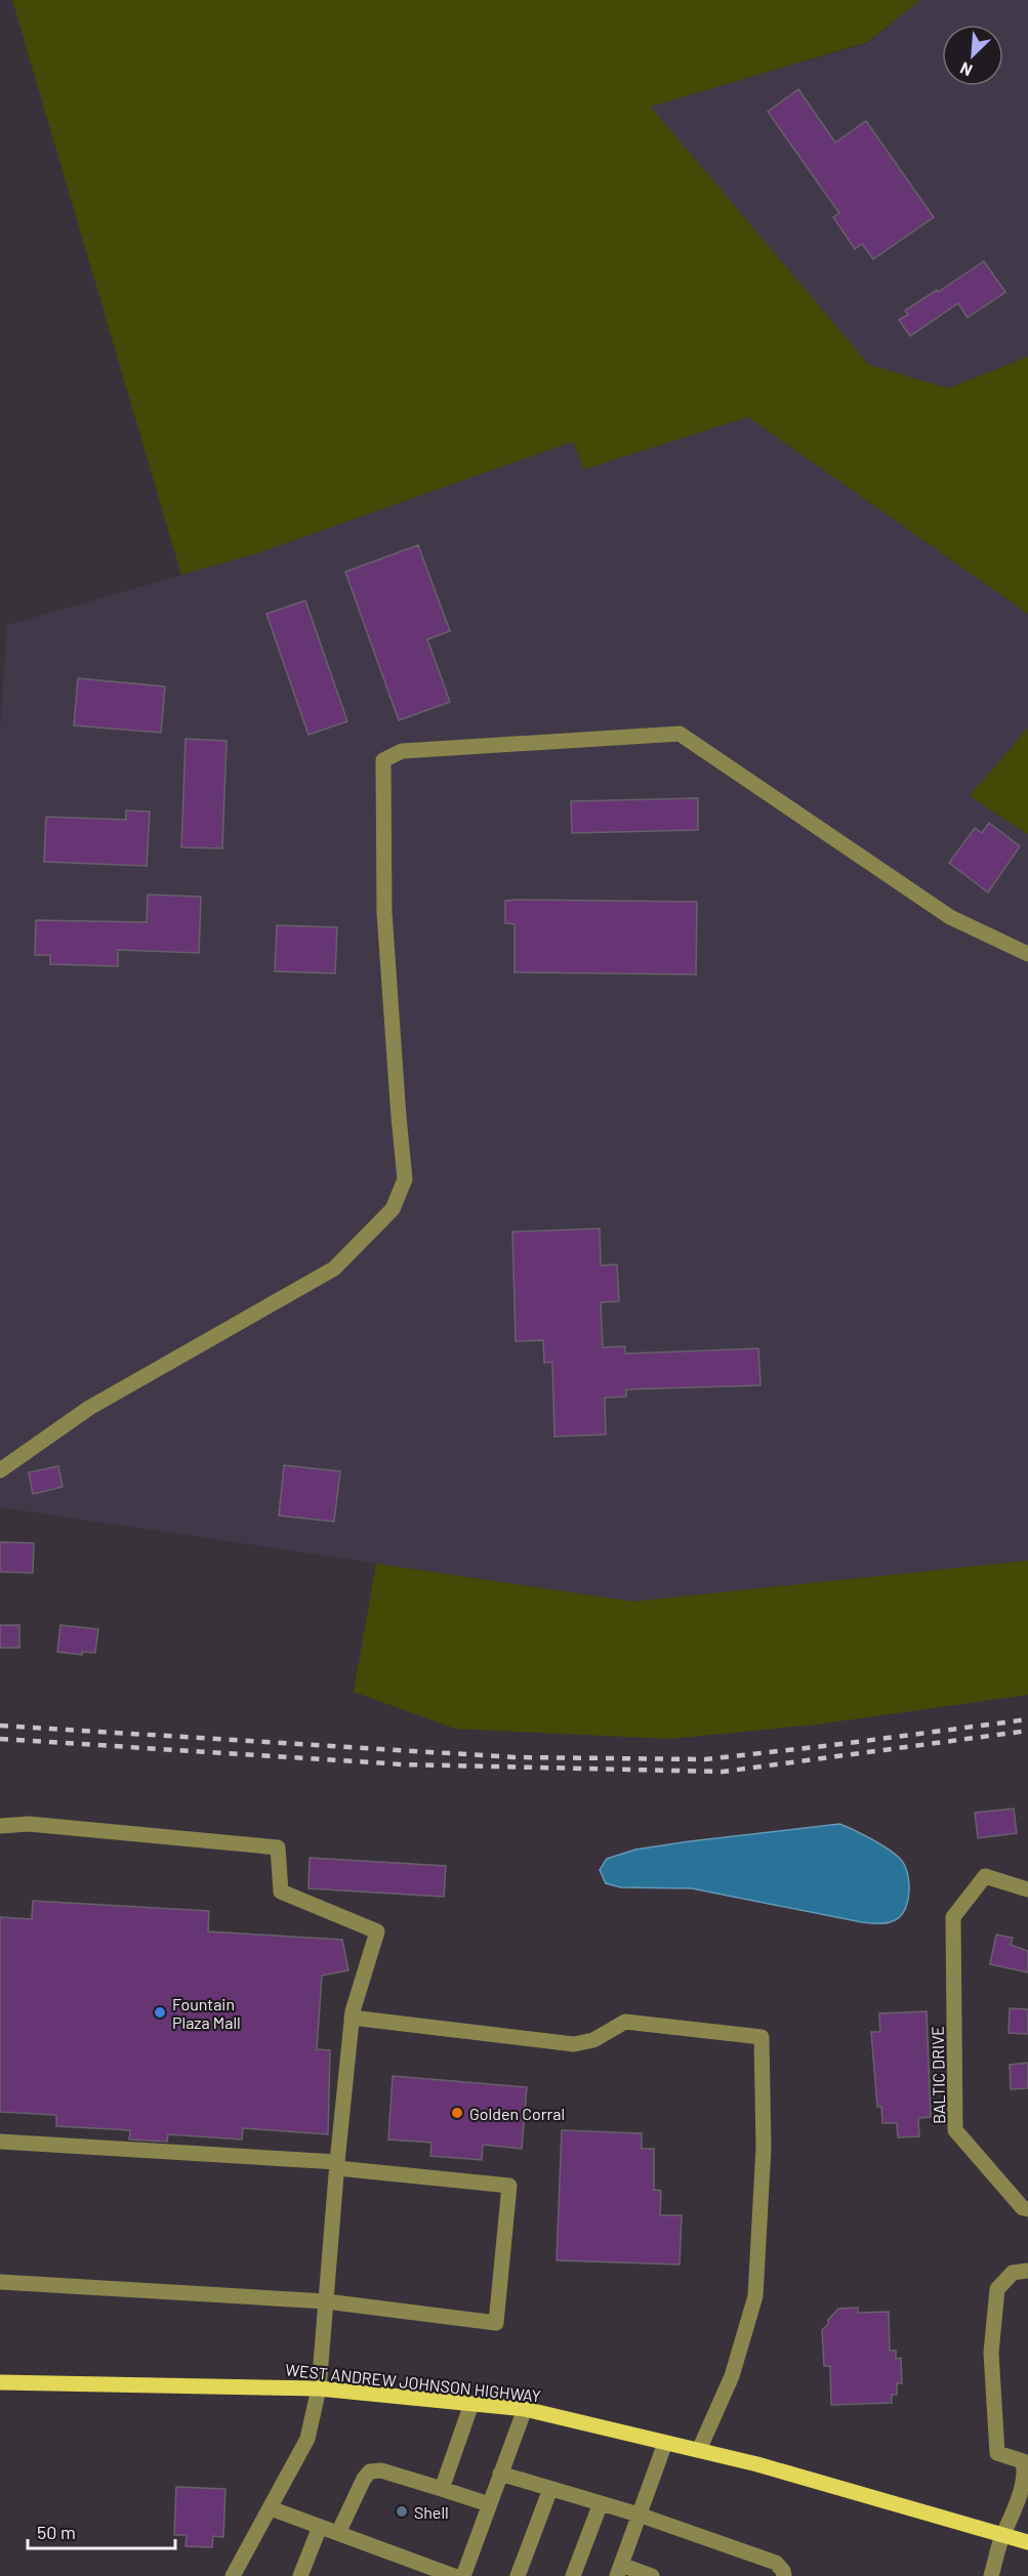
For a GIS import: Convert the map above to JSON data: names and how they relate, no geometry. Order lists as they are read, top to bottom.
{
  "streets": {
    "main road": ["WEST ANDREW JOHNSON HIGHWAY"],
    "street": ["BALTIC DRIVE"]
  },
  "places": ["Fountain Plaza Mall", "Golden Corral", "Shell"],
  "scale_bar": "50 m",
  "north": "bottom left"
}
